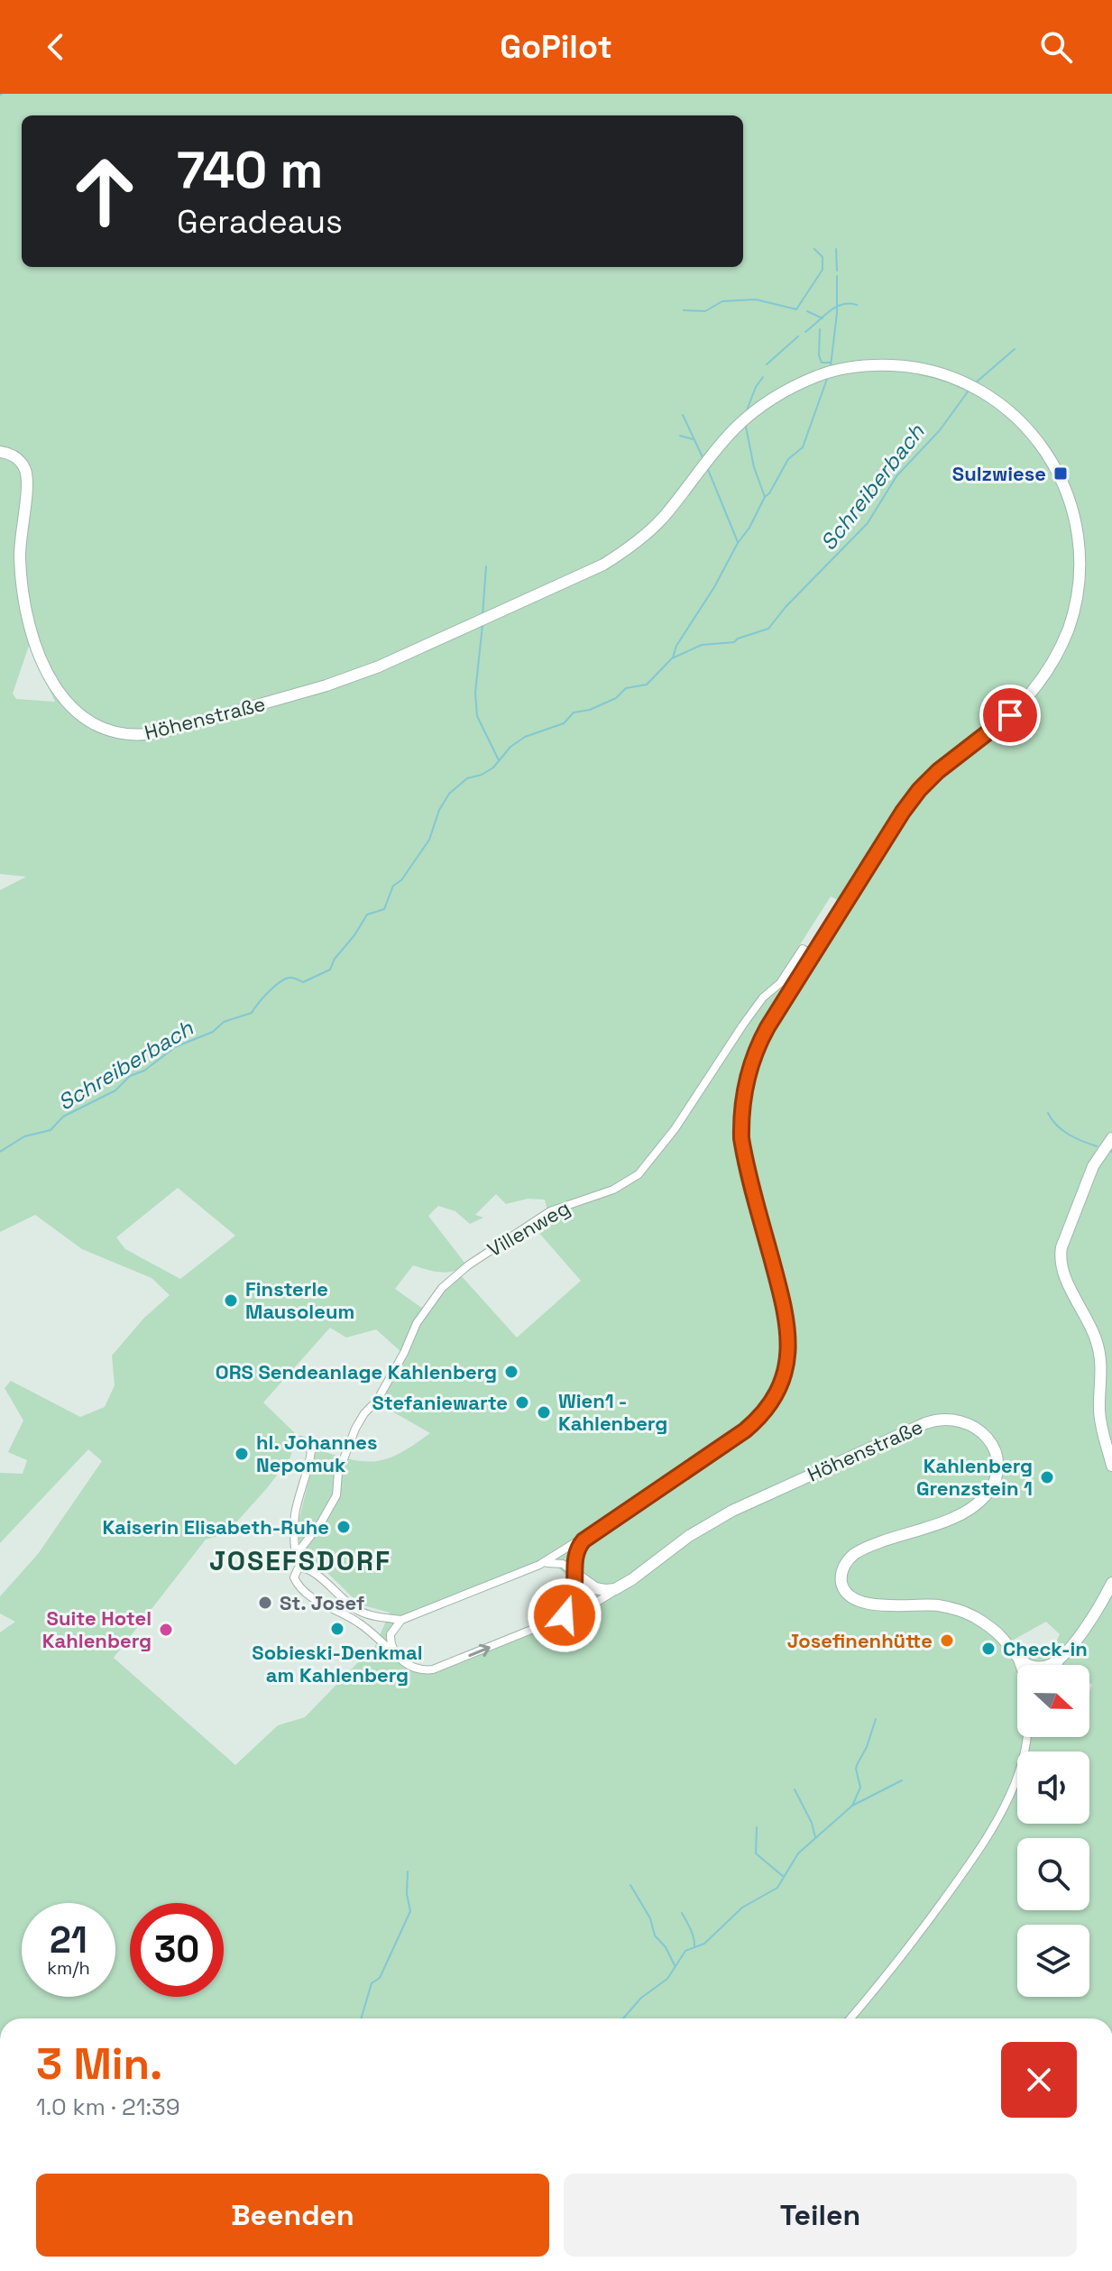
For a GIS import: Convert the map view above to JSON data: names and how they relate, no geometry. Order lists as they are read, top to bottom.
{
  "streets": {
    "street": ["Höhenstraße", "Villenweg"]
  },
  "crossings": [
    ["Höhenstraße", "Villenweg"]
  ],
  "districts": ["JOSEFSDORF"],
  "water": ["Schreiberbach"],
  "places": {
    "transit": ["Sulzwiese"],
    "other": [
      "Finsterle Mausoleum",
      "ORS Sendeanlage Kahlenberg",
      "Stefaniewarte",
      "Wien1 - Kahlenberg",
      "hl. Johannes Nepomuk",
      "Kahlenberg Grenzstein 1",
      "Kaiserin Elisabeth-Ruhe",
      "St. Josef",
      "Sobieski-Denkmal am Kahlenberg",
      "Suite Hotel Kahlenberg",
      "Josefinenhütte",
      "Check-in"
    ]
  },
  "north": "right",
  "page": {
    "header": "GoPilot",
    "turn": ["740 m", "Geradeaus"],
    "speed": "21 km/h",
    "limit": "30",
    "heading": ["3 Min.", "1.0 km · 21:39"],
    "buttons": ["Beenden", "Teilen"]
  }
}
